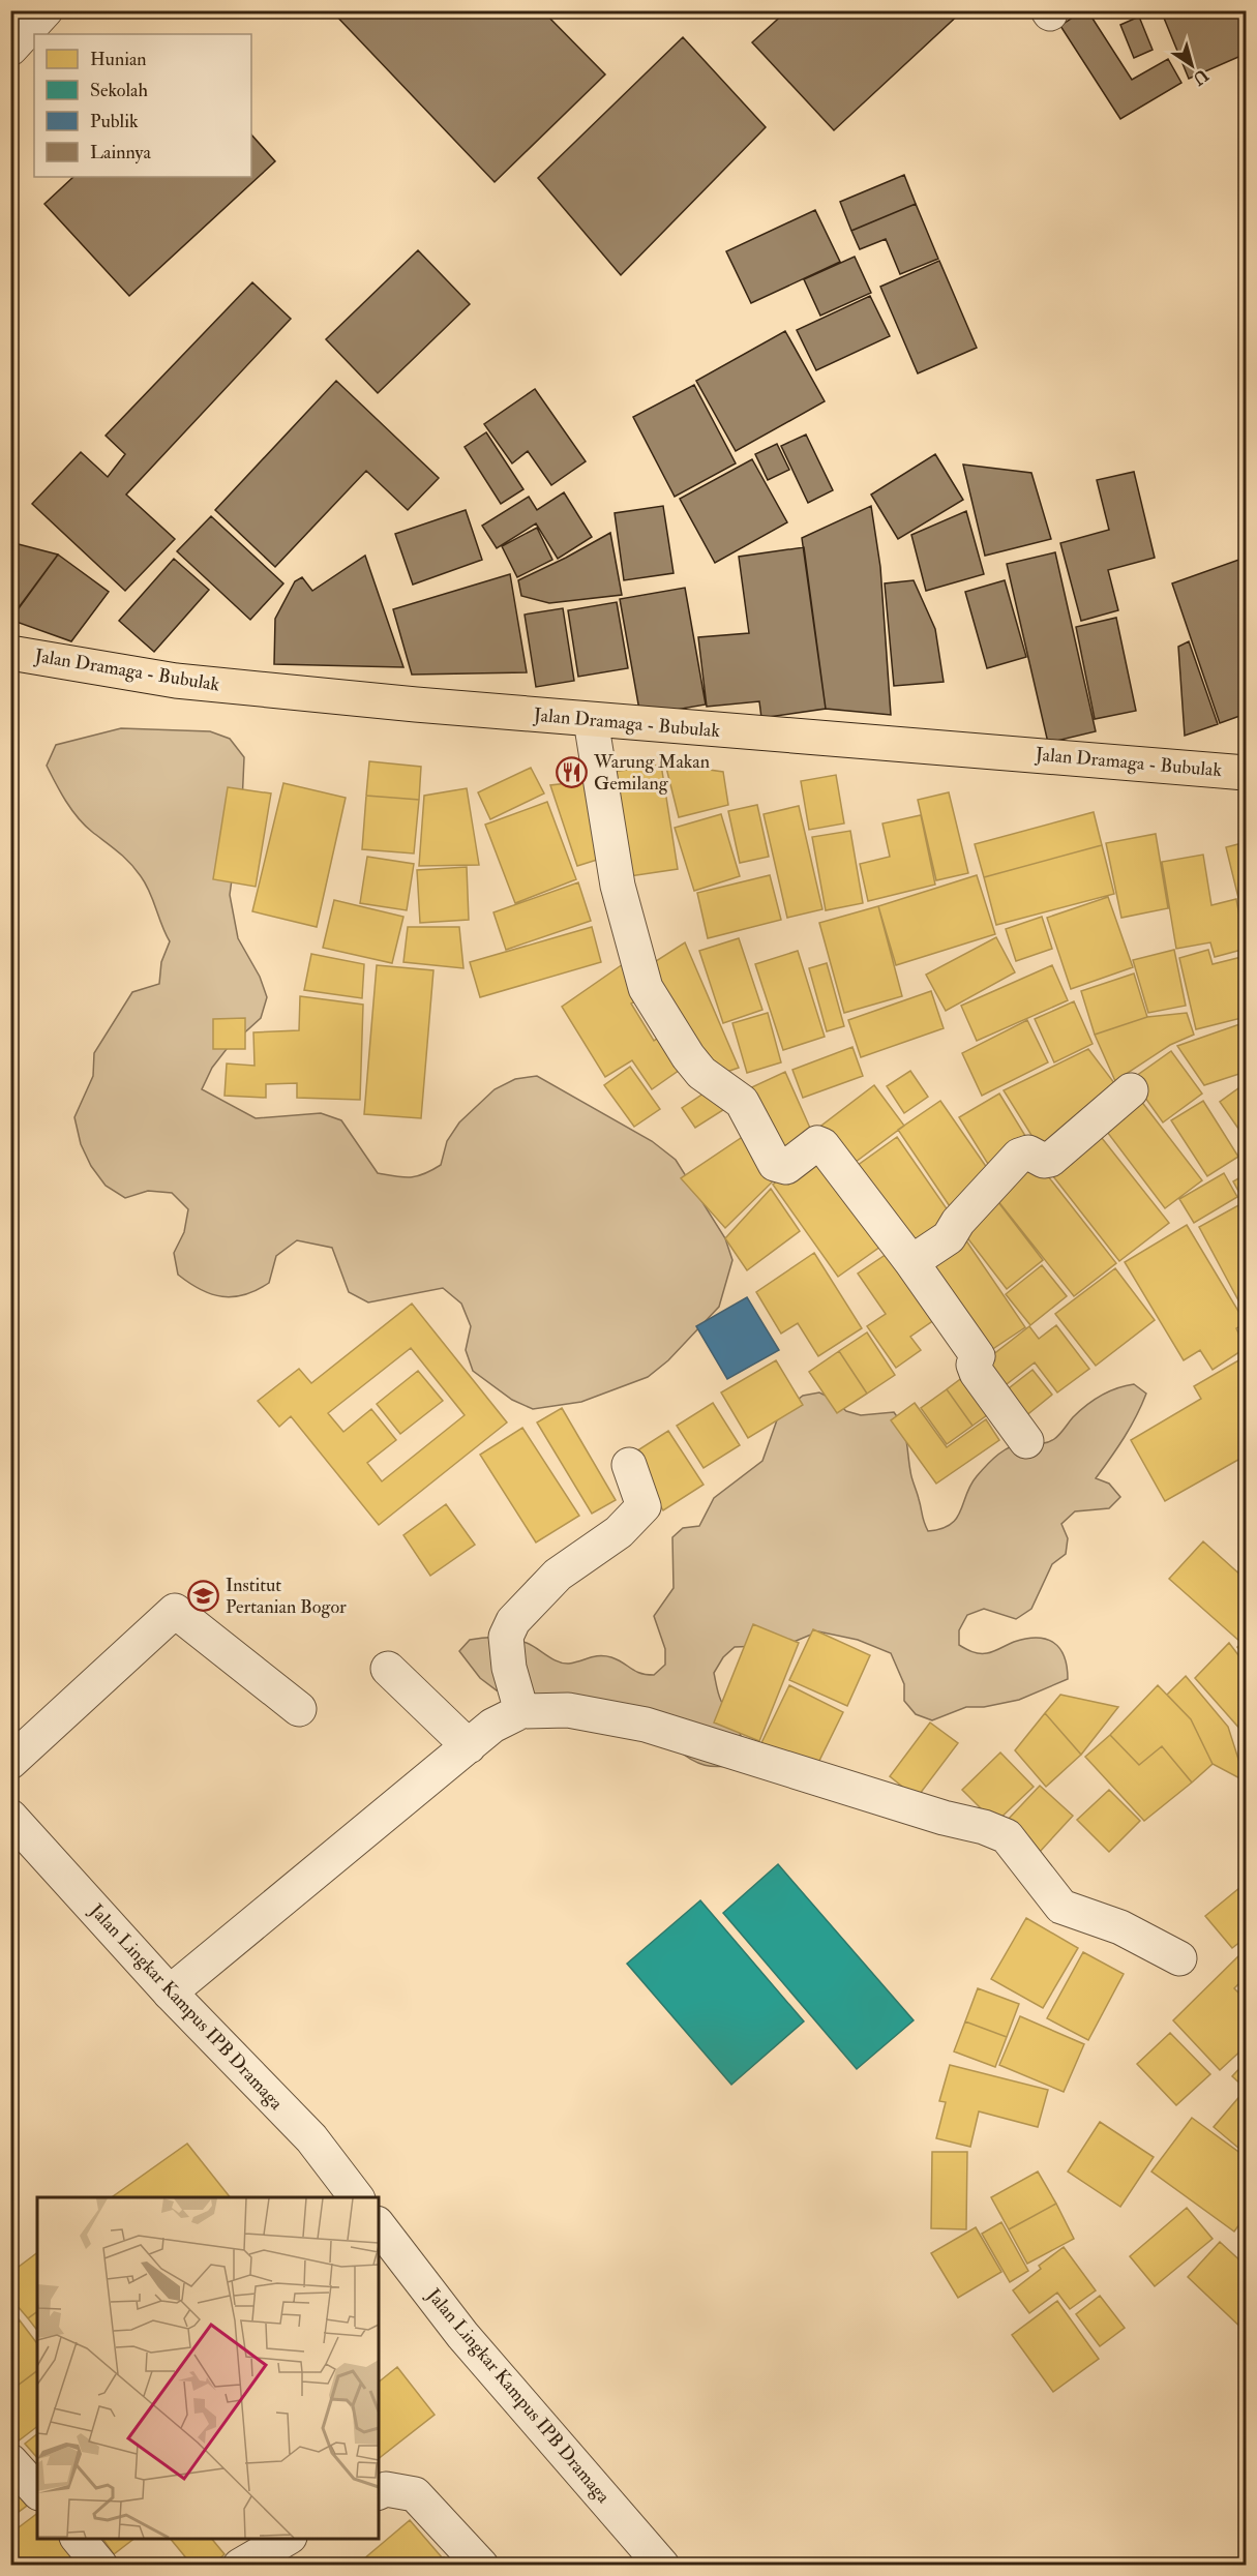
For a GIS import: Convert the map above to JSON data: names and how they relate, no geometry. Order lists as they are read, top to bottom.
{
  "streets": {
    "highway": ["Jalan Dramaga - Bubulak"],
    "street": ["Jalan Lingkar Kampus IPB Dramaga"]
  },
  "places": {
    "restaurant": ["Warung Makan Gemilang"],
    "school or university": ["Institut Pertanian Bogor"]
  },
  "legend": [
    "Hunian",
    "Sekolah",
    "Publik",
    "Lainnya"
  ],
  "north": "bottom right"
}
